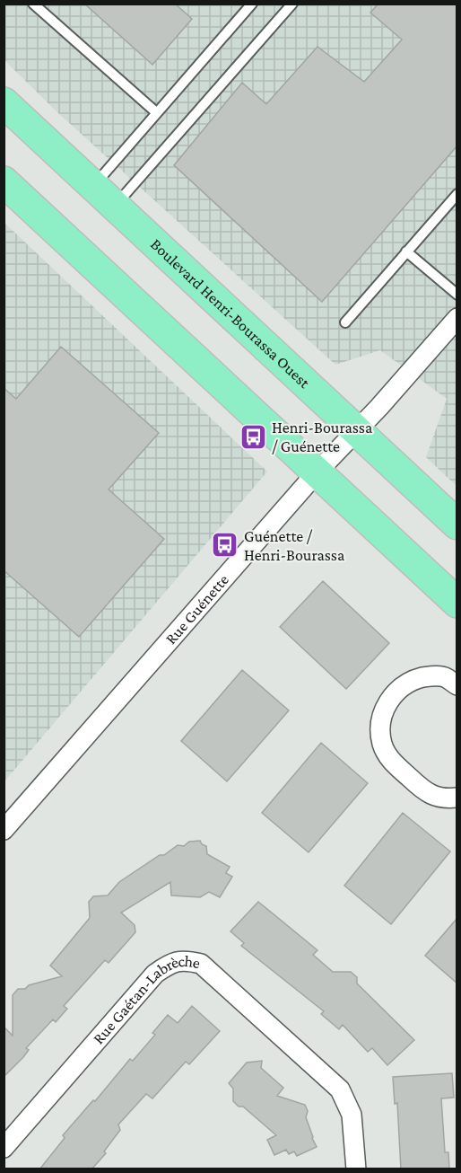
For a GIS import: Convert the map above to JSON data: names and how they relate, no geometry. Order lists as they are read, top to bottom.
{
  "streets": {
    "main road": ["Boulevard Henri-Bourassa Ouest"],
    "street": ["Rue Guénette", "Rue Gaétan-Labrèche"]
  },
  "crossings": [
    ["Boulevard Henri-Bourassa Ouest", "Rue Guénette"]
  ],
  "places": {
    "bus stop": ["Henri-Bourassa / Guénette", "Guénette / Henri-Bourassa"]
  }
}
